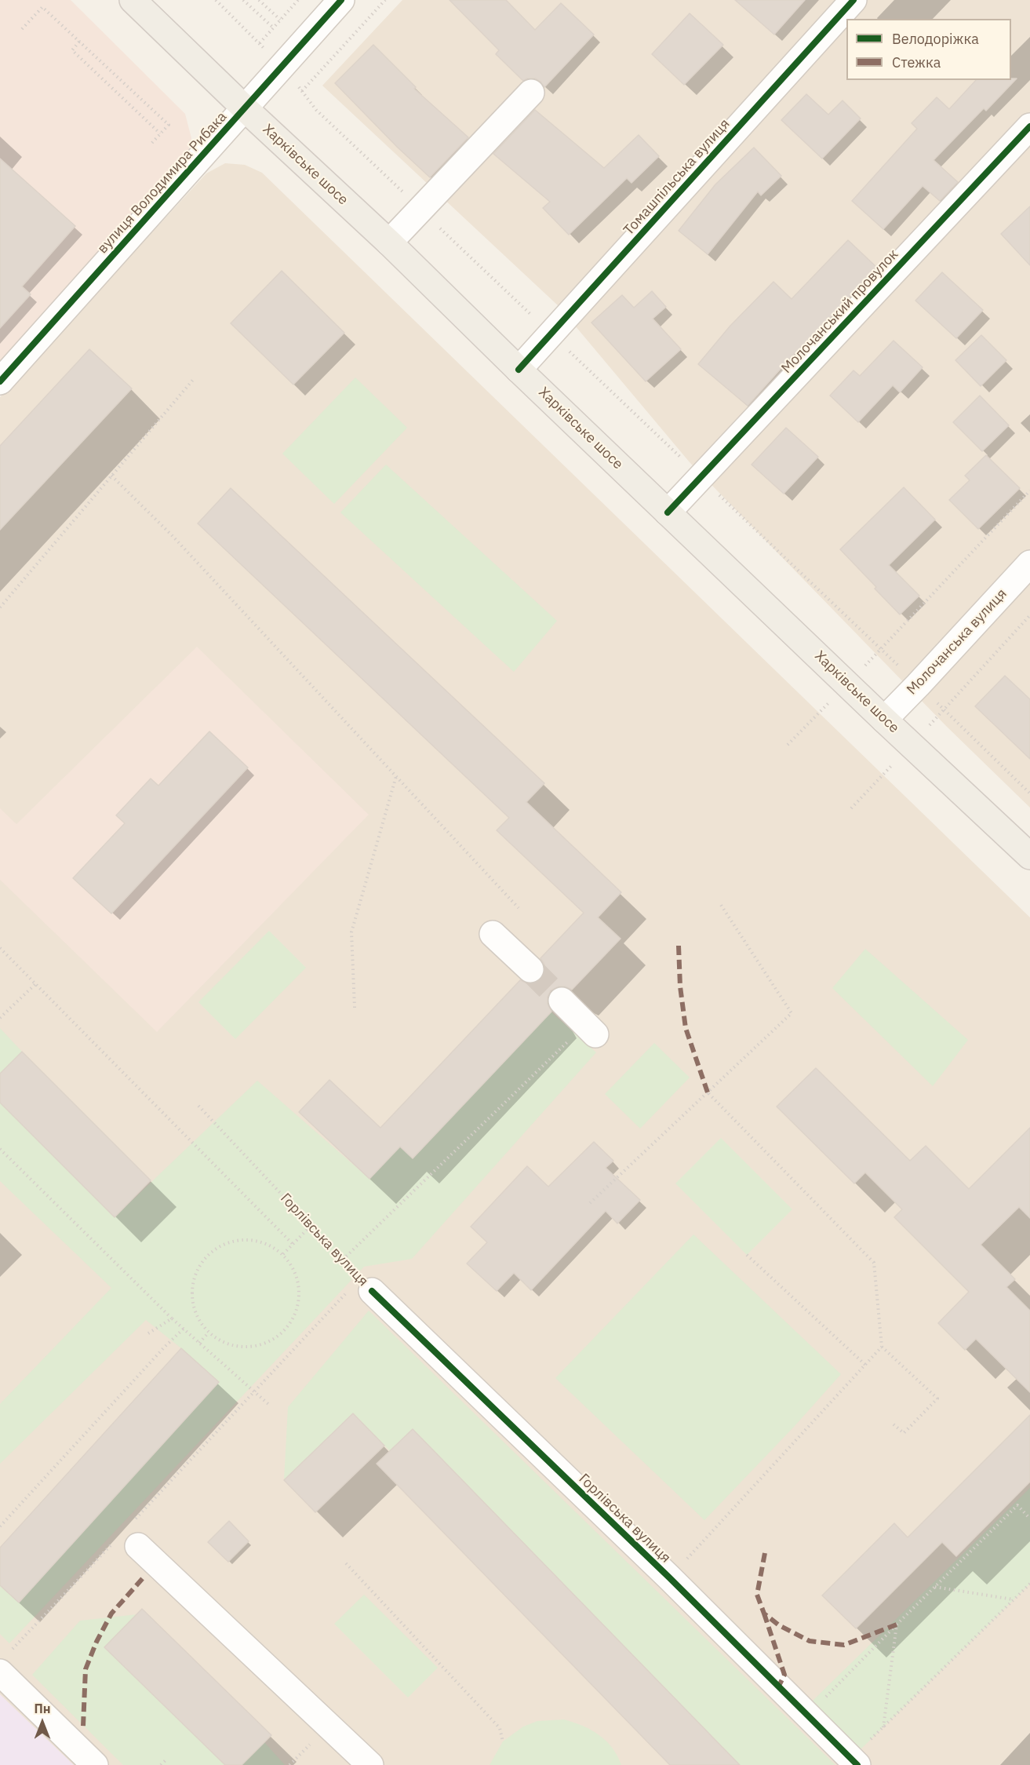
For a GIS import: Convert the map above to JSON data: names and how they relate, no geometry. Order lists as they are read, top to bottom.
{
  "streets": {
    "main road": ["Харківське шосе"],
    "street": [
      "Томашпільська вулиця",
      "вулиця Володимира Рибака",
      "Молочанський провулок",
      "Молочанська вулиця",
      "Горлівська вулиця"
    ]
  },
  "crossings": [
    ["Харківське шосе", "Томашпільська вулиця"],
    ["Харківське шосе", "вулиця Володимира Рибака"],
    ["Харківське шосе", "Молочанський провулок"],
    ["Харківське шосе", "Молочанська вулиця"]
  ],
  "legend": ["Велодоріжка", "Стежка"],
  "north": "top"
}
